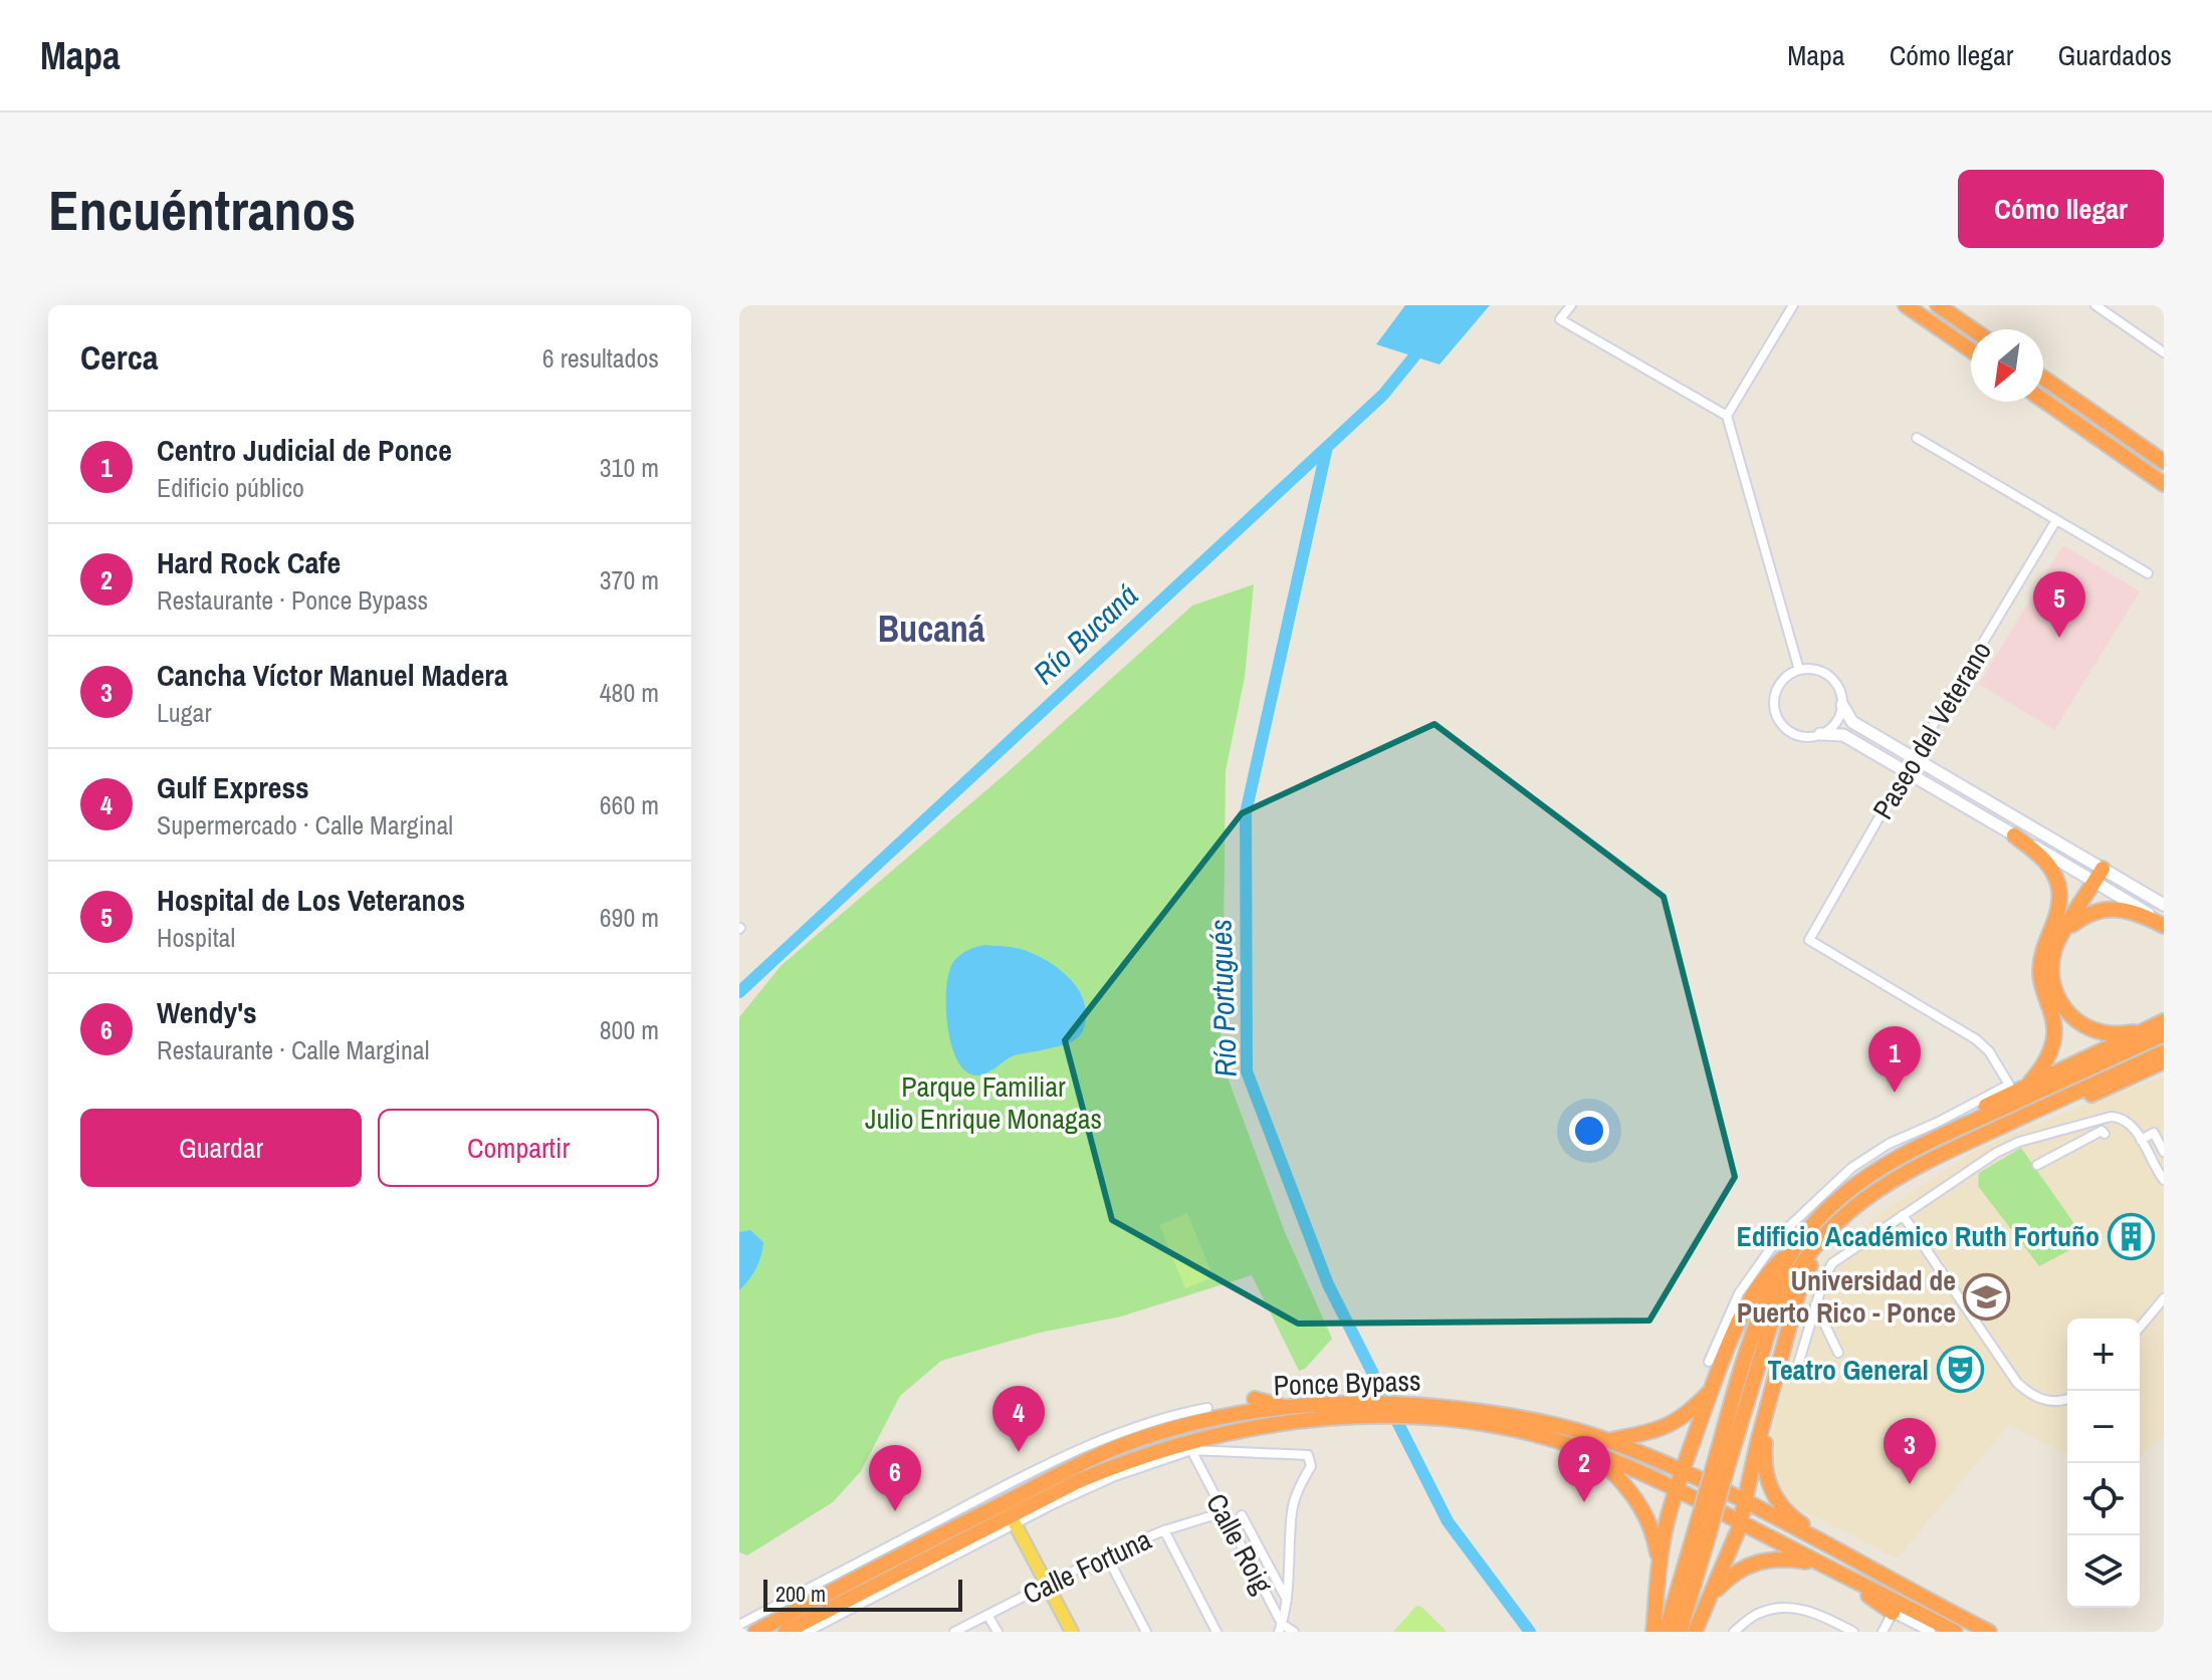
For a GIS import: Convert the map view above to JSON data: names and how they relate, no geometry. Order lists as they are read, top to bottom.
{
  "streets": {
    "highway": ["Ponce Bypass"],
    "street": ["Paseo del Veterano", "Calle Roig", "Calle Fortuna"]
  },
  "crossings": [
    ["Calle Roig", "Calle Fortuna"]
  ],
  "districts": ["Bucaná"],
  "water": ["Río Bucaná", "Río Portugués"],
  "parks": ["Parque Familiar Julio Enrique Monagas"],
  "places": {
    "building": ["Edificio Académico Ruth Fortuño"],
    "school or university": ["Universidad de Puerto Rico - Ponce"],
    "theatre": ["Teatro General"]
  },
  "scale_bar": "200 m",
  "north": "bottom left",
  "page": {
    "header": "Mapa",
    "nav": ["Mapa", "Cómo llegar", "Guardados"],
    "buttons": [
      "Cómo llegar",
      ["Guardar", "Compartir"]
    ],
    "title": "Encuéntranos",
    "heading": ["Cerca", "6 resultados"],
    "list": [
      {
        "mark": "1",
        "name": "Centro Judicial de Ponce",
        "note": "Edificio público",
        "value": "310 m"
      },
      {
        "mark": "2",
        "name": "Hard Rock Cafe",
        "note": "Restaurante · Ponce Bypass",
        "value": "370 m"
      },
      {
        "mark": "3",
        "name": "Cancha Víctor Manuel Madera",
        "note": "Lugar",
        "value": "480 m"
      },
      {
        "mark": "4",
        "name": "Gulf Express",
        "note": "Supermercado · Calle Marginal",
        "value": "660 m"
      },
      {
        "mark": "5",
        "name": "Hospital de Los Veteranos",
        "note": "Hospital",
        "value": "690 m"
      },
      {
        "mark": "6",
        "name": "Wendy's",
        "note": "Restaurante · Calle Marginal",
        "value": "800 m"
      }
    ],
    "pins": [
      "5",
      "1",
      "4",
      "3",
      "2",
      "6"
    ],
    "map_buttons": ["+", "−"],
    "scale": "200 m"
  }
}
